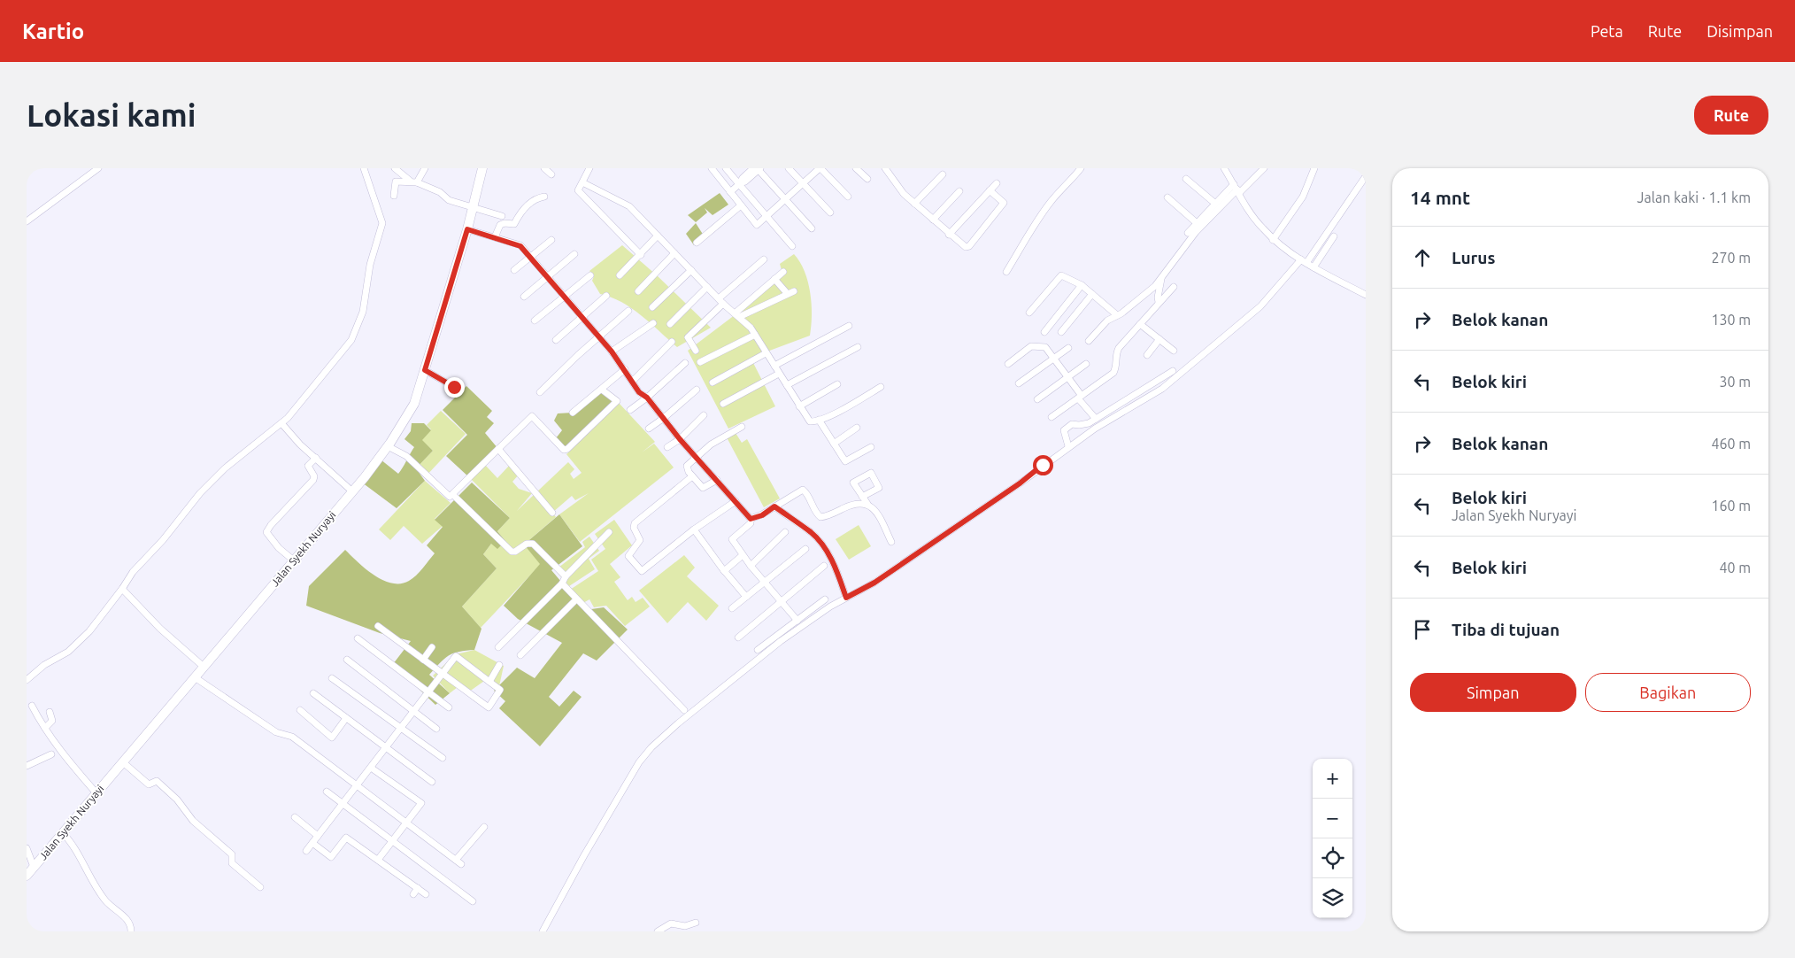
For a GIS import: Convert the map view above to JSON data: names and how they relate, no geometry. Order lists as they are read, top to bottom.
{
  "streets": {
    "main road": ["Jalan Syekh Nuryayi"]
  },
  "page": {
    "header": "Kartio",
    "nav": ["Peta", "Rute", "Disimpan"],
    "buttons": [
      "Rute",
      ["Simpan", "Bagikan"]
    ],
    "title": "Lokasi kami",
    "heading": ["14 mnt", "Jalan kaki · 1.1 km"],
    "list": [
      ["Lurus", "270 m"],
      ["Belok kanan", "130 m"],
      ["Belok kiri", "30 m"],
      ["Belok kanan", "460 m"],
      ["Belok kiri", "Jalan Syekh Nuryayi", "160 m"],
      ["Belok kiri", "40 m"],
      "Tiba di tujuan"
    ],
    "map_buttons": ["+", "−"]
  }
}
